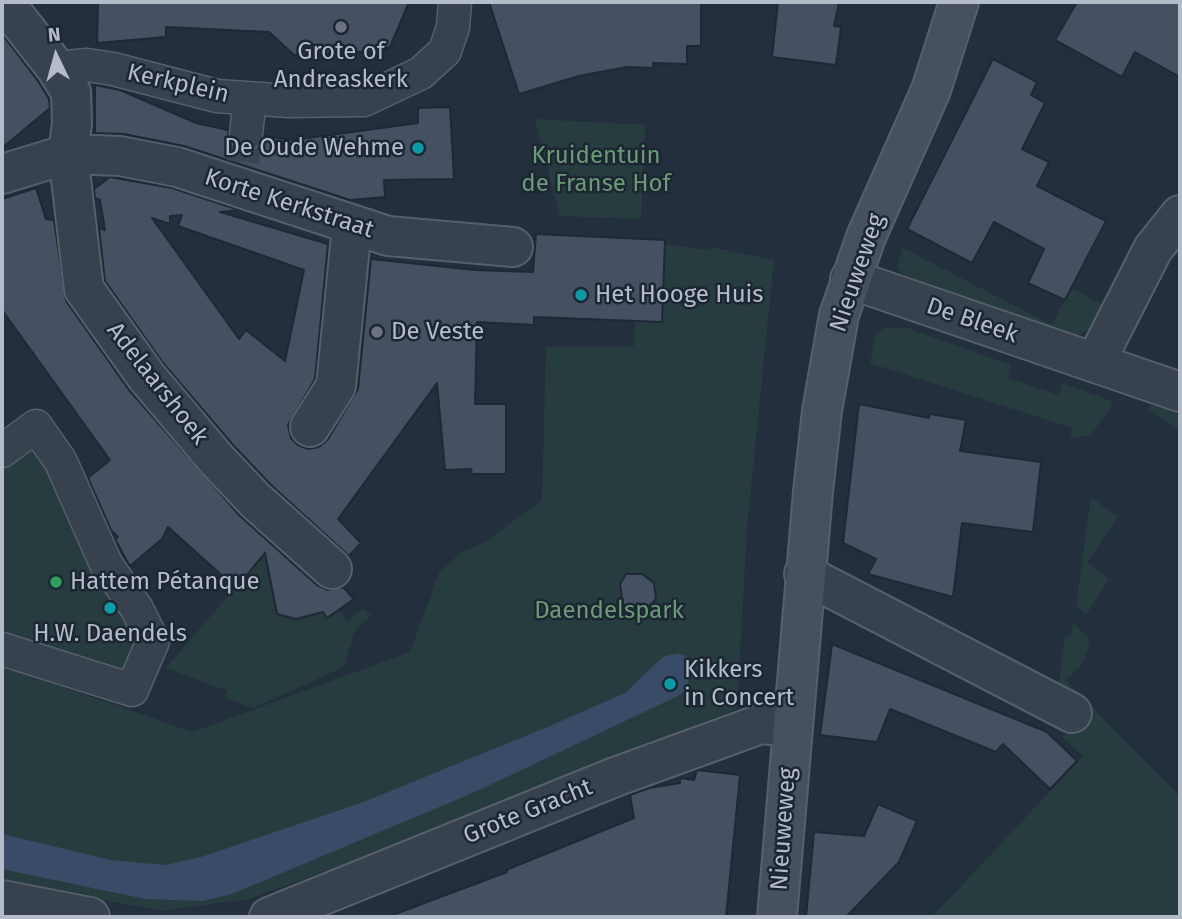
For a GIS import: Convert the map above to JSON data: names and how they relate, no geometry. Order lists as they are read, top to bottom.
{
  "streets": {
    "main road": ["Nieuweweg"],
    "street": [
      "Kerkplein",
      "Korte Kerkstraat",
      "De Bleek",
      "Adelaarshoek",
      "Grote Gracht"
    ]
  },
  "crossings": [
    ["Kerkplein", "Adelaarshoek"],
    ["Korte Kerkstraat", "Adelaarshoek"],
    ["Nieuweweg", "De Bleek"],
    ["Nieuweweg", "Grote Gracht"]
  ],
  "parks": ["Kruidentuin de Franse Hof", "Daendelspark"],
  "places": [
    "Grote of Andreaskerk",
    "De Oude Wehme",
    "Het Hooge Huis",
    "De Veste",
    "Hattem Pétanque",
    "H.W. Daendels",
    "Kikkers in Concert"
  ],
  "north": "top"
}
